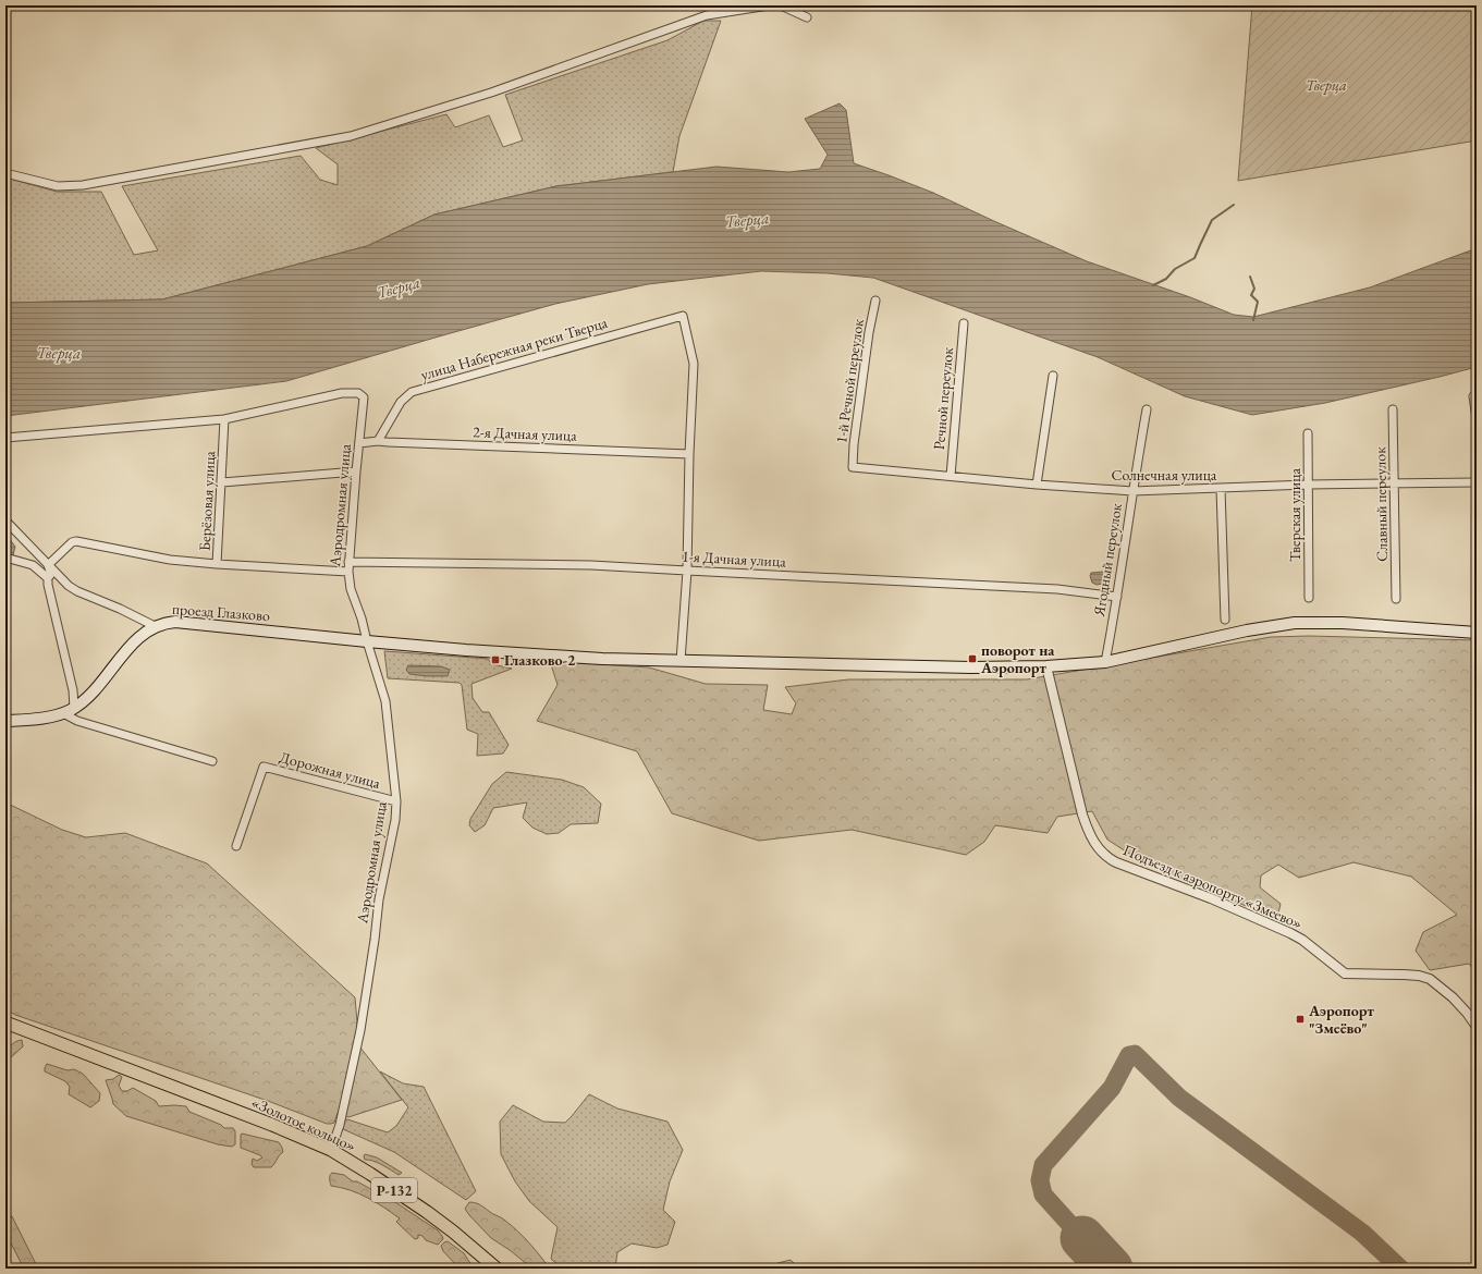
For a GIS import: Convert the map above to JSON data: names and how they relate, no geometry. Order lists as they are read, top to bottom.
{
  "streets": {
    "main road": ["проезд Глазково", "«Золотое кольцо»", "Р-132"],
    "street": [
      "улица Набережная реки Тверца",
      "1-й Речной переулок",
      "Речной переулок",
      "2-я Дачная улица",
      "Солнечная улица",
      "Берёзовая улица",
      "Славный переулок",
      "Аэродромная улица",
      "Тверская улица",
      "1-я Дачная улица",
      "Ягодный переулок",
      "Дорожная улица",
      "Подъезд к аэропорту «Змеево»"
    ]
  },
  "crossings": [
    ["улица Набережная реки Тверца", "2-я Дачная улица"],
    ["1-й Речной переулок", "Солнечная улица"],
    ["Речной переулок", "Солнечная улица"],
    ["2-я Дачная улица", "Аэродромная улица"],
    ["Солнечная улица", "Славный переулок"],
    ["Солнечная улица", "Тверская улица"],
    ["Солнечная улица", "Ягодный переулок"],
    ["Берёзовая улица", "Аэродромная улица"],
    ["Аэродромная улица", "1-я Дачная улица"],
    ["Аэродромная улица", "проезд Глазково"],
    ["Аэродромная улица", "Дорожная улица"],
    ["Аэродромная улица", "«Золотое кольцо»"],
    ["1-я Дачная улица", "Ягодный переулок"],
    ["Ягодный переулок", "проезд Глазково"],
    ["проезд Глазково", "Подъезд к аэропорту «Змеево»"]
  ],
  "water": ["Тверца"],
  "parks": ["Тверца"],
  "places": {
    "transit": ["поворот на Аэропорт", "Глазково-2", "Аэропорт \"Змеёво\""]
  }
}
